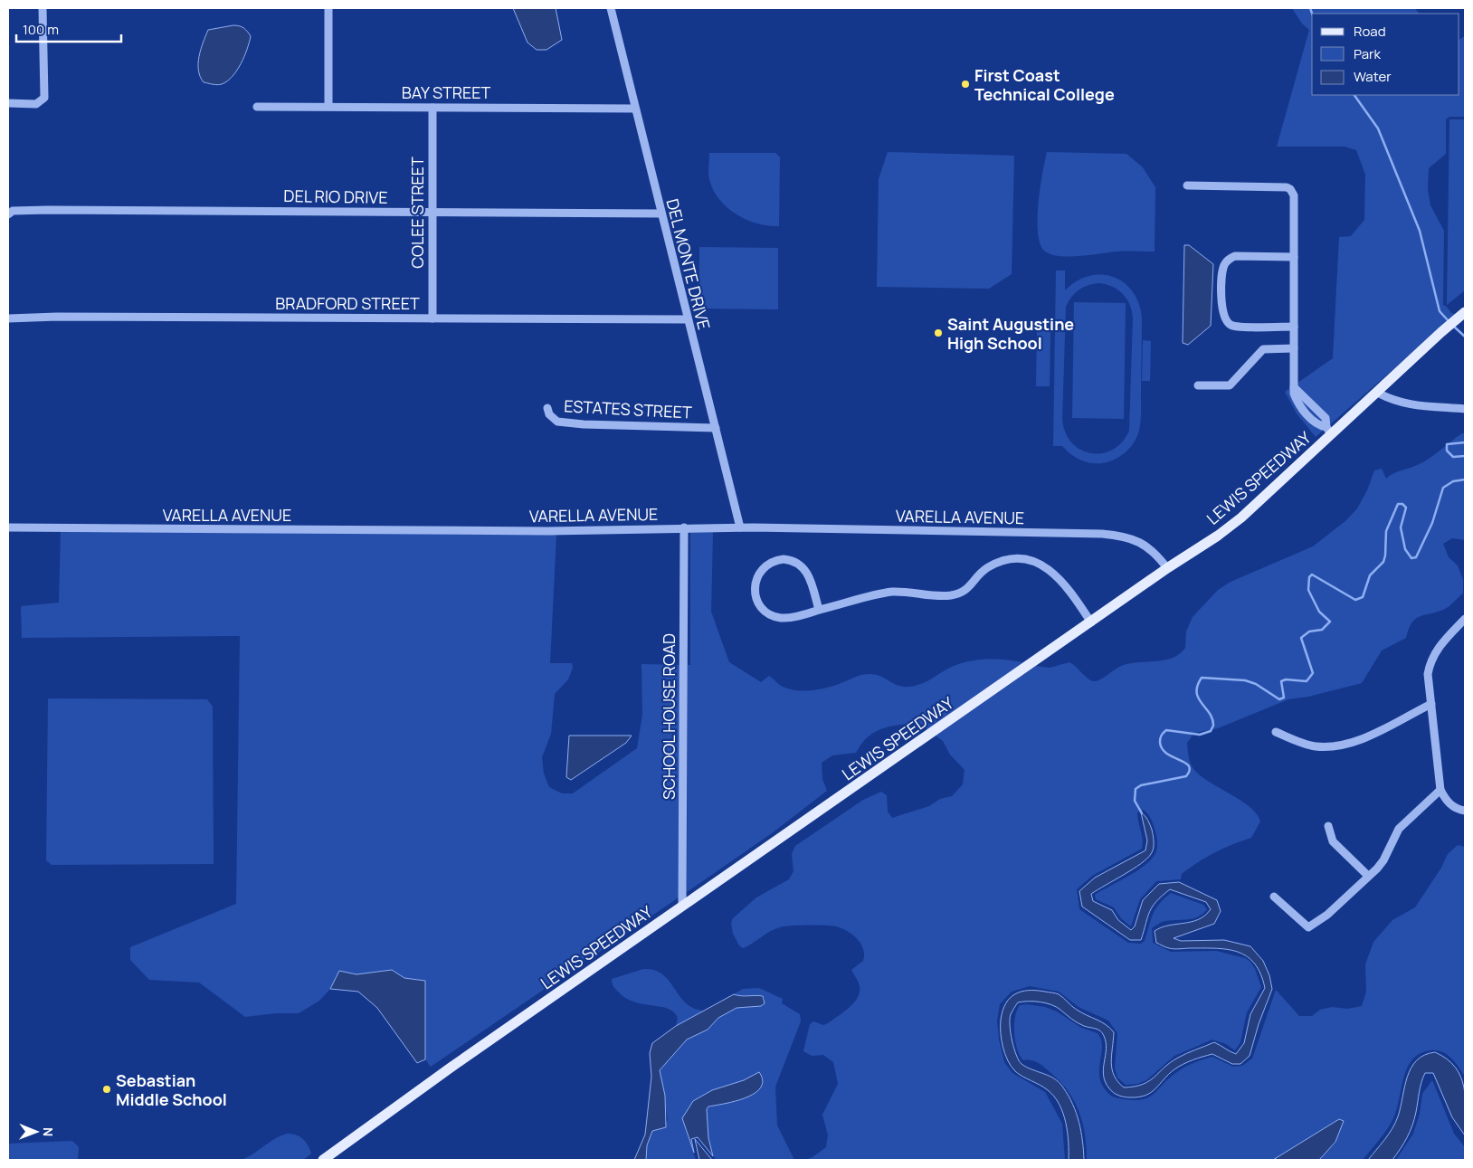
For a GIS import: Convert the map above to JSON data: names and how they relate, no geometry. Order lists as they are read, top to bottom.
{
  "streets": {
    "main road": ["LEWIS SPEEDWAY"],
    "street": [
      "BAY STREET",
      "DEL RIO DRIVE",
      "COLEE STREET",
      "DEL MONTE DRIVE",
      "BRADFORD STREET",
      "ESTATES STREET",
      "VARELLA AVENUE",
      "SCHOOL HOUSE ROAD"
    ]
  },
  "crossings": [
    ["BAY STREET", "COLEE STREET"],
    ["BAY STREET", "DEL MONTE DRIVE"],
    ["DEL RIO DRIVE", "COLEE STREET"],
    ["DEL RIO DRIVE", "DEL MONTE DRIVE"],
    ["COLEE STREET", "BRADFORD STREET"],
    ["DEL MONTE DRIVE", "BRADFORD STREET"],
    ["DEL MONTE DRIVE", "ESTATES STREET"],
    ["DEL MONTE DRIVE", "VARELLA AVENUE"],
    ["LEWIS SPEEDWAY", "VARELLA AVENUE"],
    ["LEWIS SPEEDWAY", "SCHOOL HOUSE ROAD"],
    ["VARELLA AVENUE", "SCHOOL HOUSE ROAD"]
  ],
  "places": ["First Coast Technical College", "Saint Augustine High School", "Sebastian Middle School"],
  "legend": ["Road", "Park", "Water"],
  "scale_bar": "100 m",
  "north": "right"
}
